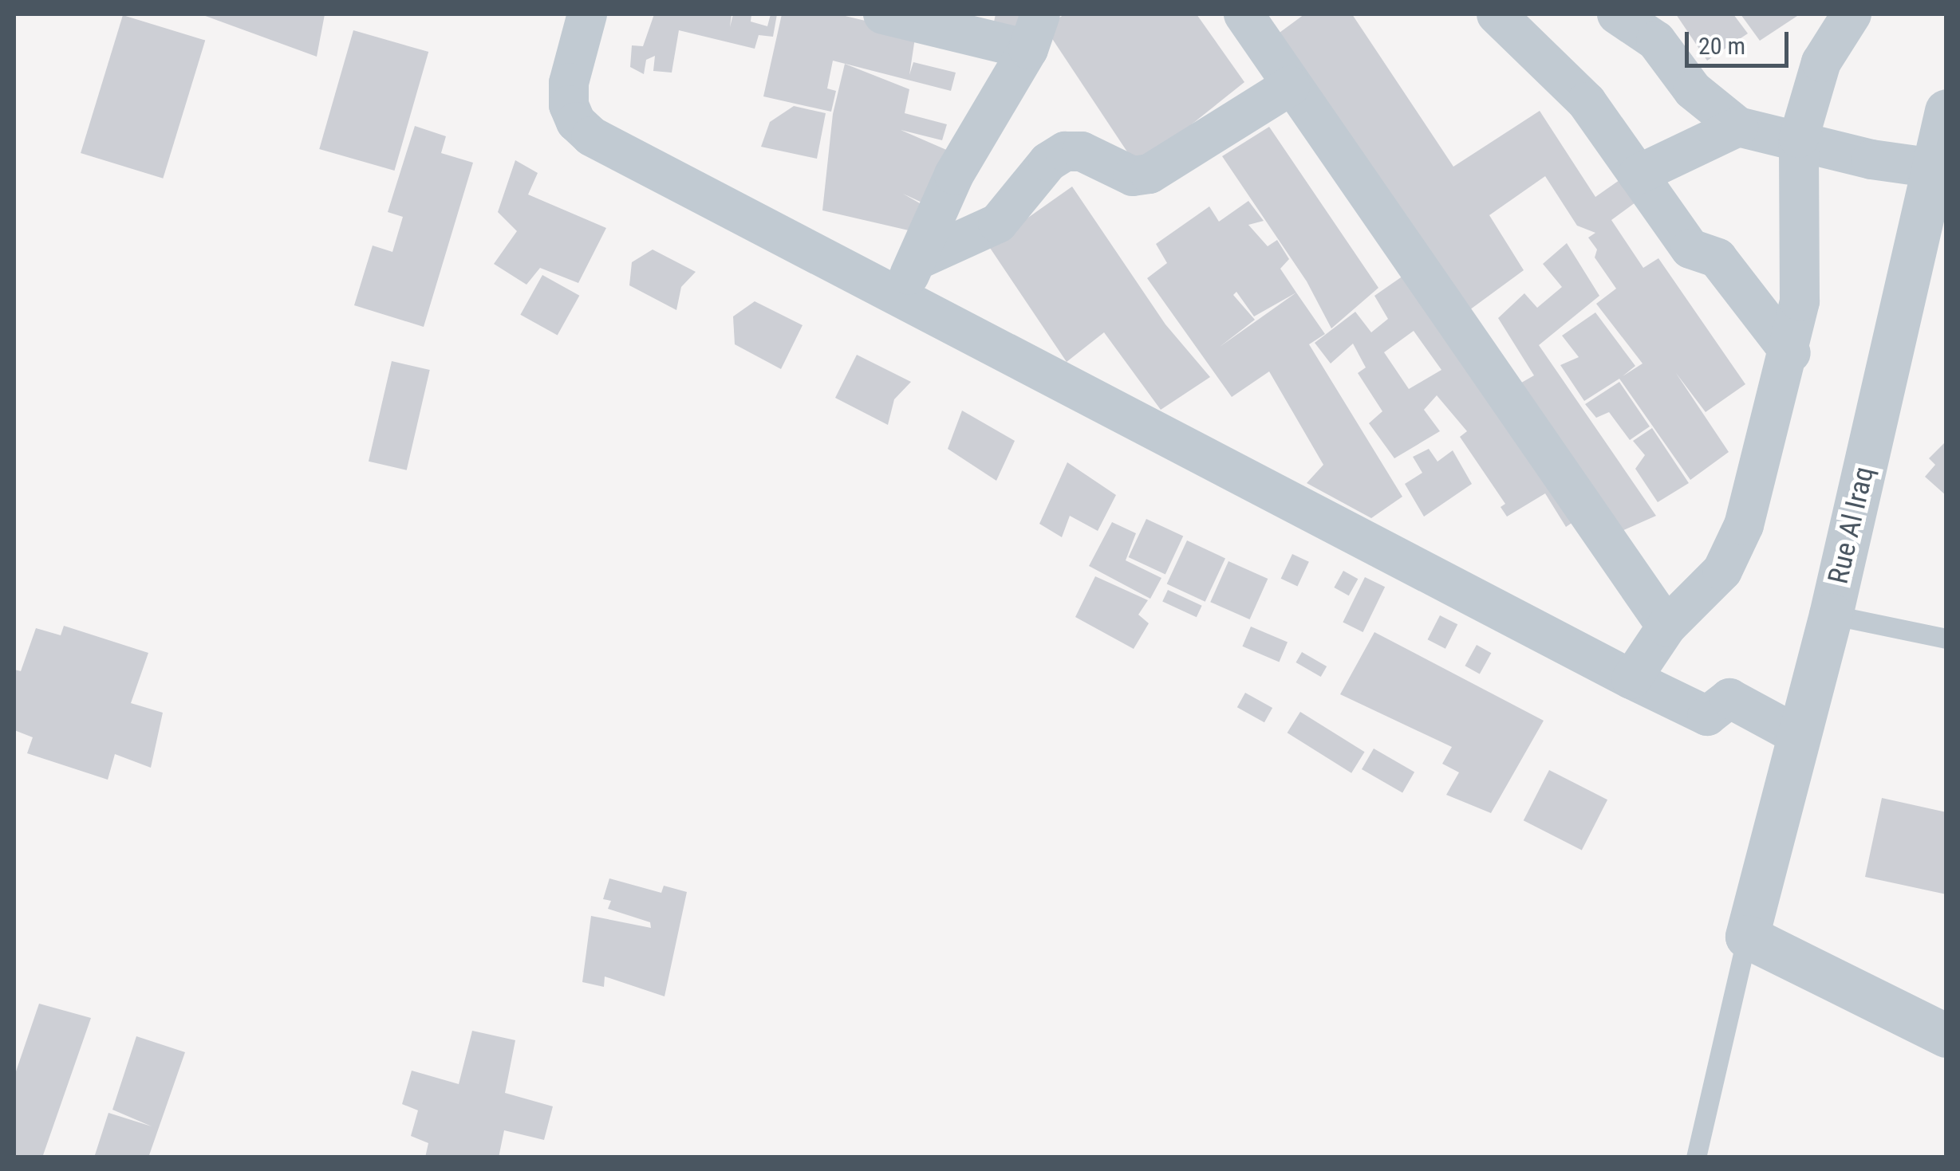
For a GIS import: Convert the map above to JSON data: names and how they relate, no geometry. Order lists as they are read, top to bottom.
{
  "streets": {
    "street": ["Rue Al Iraq"]
  },
  "scale_bar": "20 m"
}
